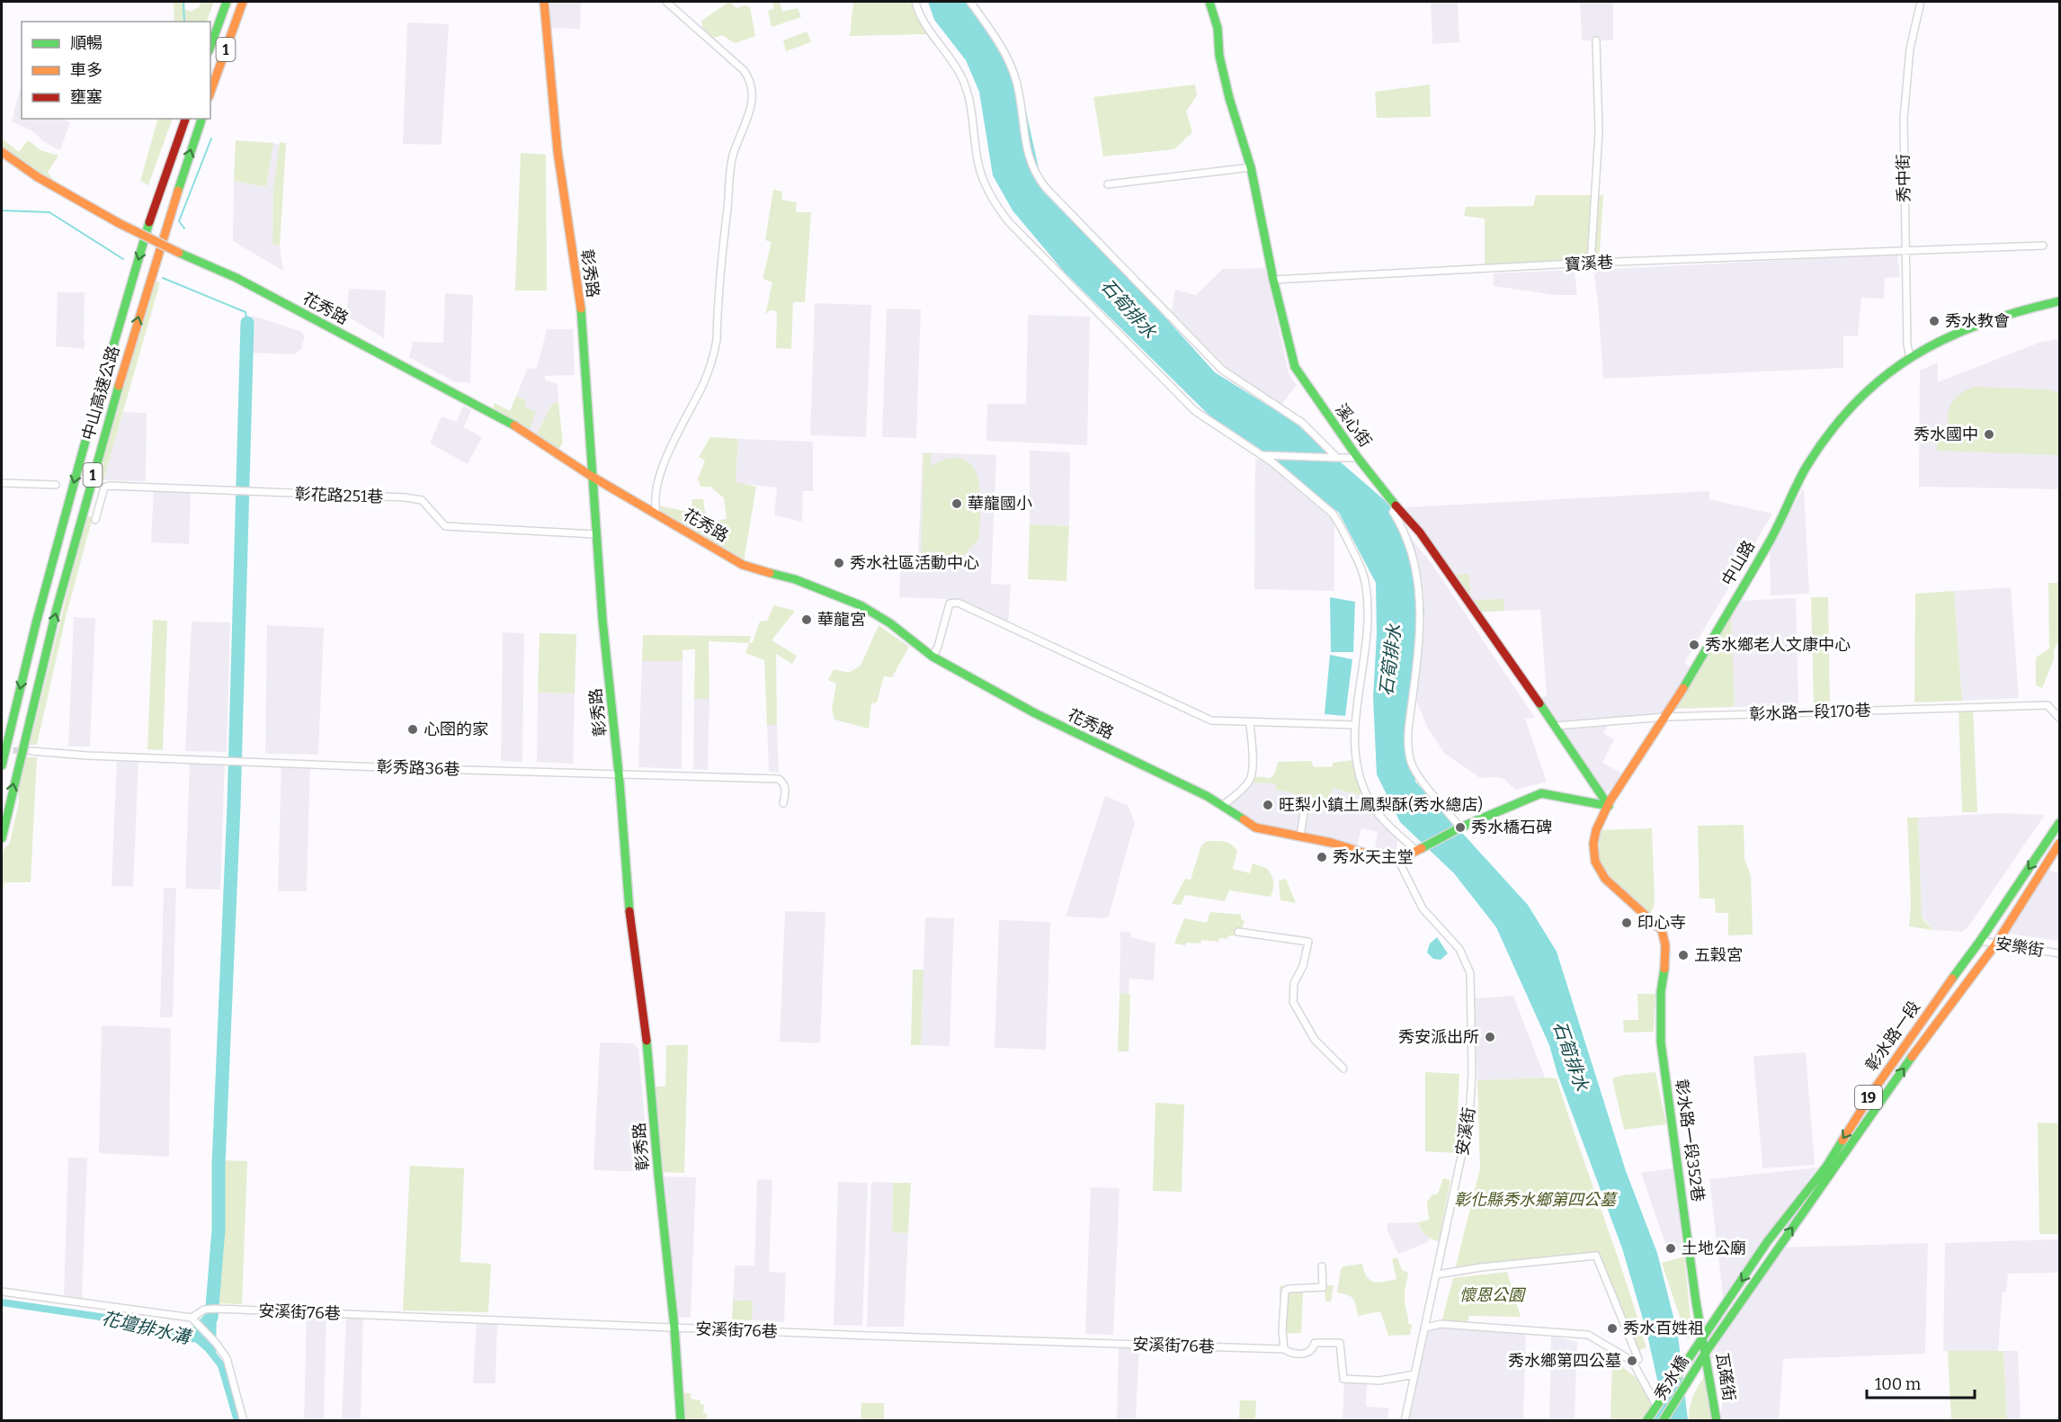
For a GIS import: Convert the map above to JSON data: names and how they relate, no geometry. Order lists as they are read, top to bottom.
{
  "streets": {
    "main road": [
      "1",
      "彰秀路",
      "花秀路",
      "中山高速公路",
      "溪心街",
      "中山路",
      "彰水路一段",
      "19",
      "彰水路一段352巷",
      "瓦磘街",
      "秀水橋"
    ],
    "street": [
      "秀中街",
      "寶溪巷",
      "彰花路251巷",
      "彰水路一段170巷",
      "彰秀路36巷",
      "安樂街",
      "安溪街",
      "安溪街76巷"
    ]
  },
  "crossings": [
    ["秀中街", "寶溪巷"],
    ["秀中街", "中山路"],
    ["寶溪巷", "溪心街"],
    ["彰秀路", "花秀路"],
    ["彰秀路", "彰花路251巷"],
    ["彰秀路", "彰秀路36巷"],
    ["彰秀路", "安溪街76巷"],
    ["花秀路", "安溪街"],
    ["溪心街", "中山路"],
    ["溪心街", "彰水路一段170巷"],
    ["中山路", "彰水路一段170巷"],
    ["中山路", "彰水路一段352巷"],
    ["安樂街", "彰水路一段"],
    ["彰水路一段", "彰水路一段352巷"],
    ["彰水路一段", "瓦磘街"],
    ["彰水路一段", "秀水橋"],
    ["安溪街", "安溪街76巷"],
    ["彰水路一段352巷", "瓦磘街"],
    ["瓦磘街", "秀水橋"]
  ],
  "water": ["石筍排水", "花壇排水溝"],
  "parks": ["彰化縣秀水鄉第四公墓", "懷恩公園"],
  "places": [
    "秀水教會",
    "秀水國中",
    "華龍國小",
    "秀水社區活動中心",
    "華龍宮",
    "秀水鄉老人文康中心",
    "心囹的家",
    "旺梨小鎮土鳳梨酥(秀水總店)",
    "秀水橋石碑",
    "秀水天主堂",
    "印心寺",
    "五穀宮",
    "秀安派出所",
    "土地公廟",
    "秀水百姓祖",
    "秀水鄉第四公墓"
  ],
  "legend": ["順暢", "車多", "壅塞"],
  "scale_bar": "100 m"
}
